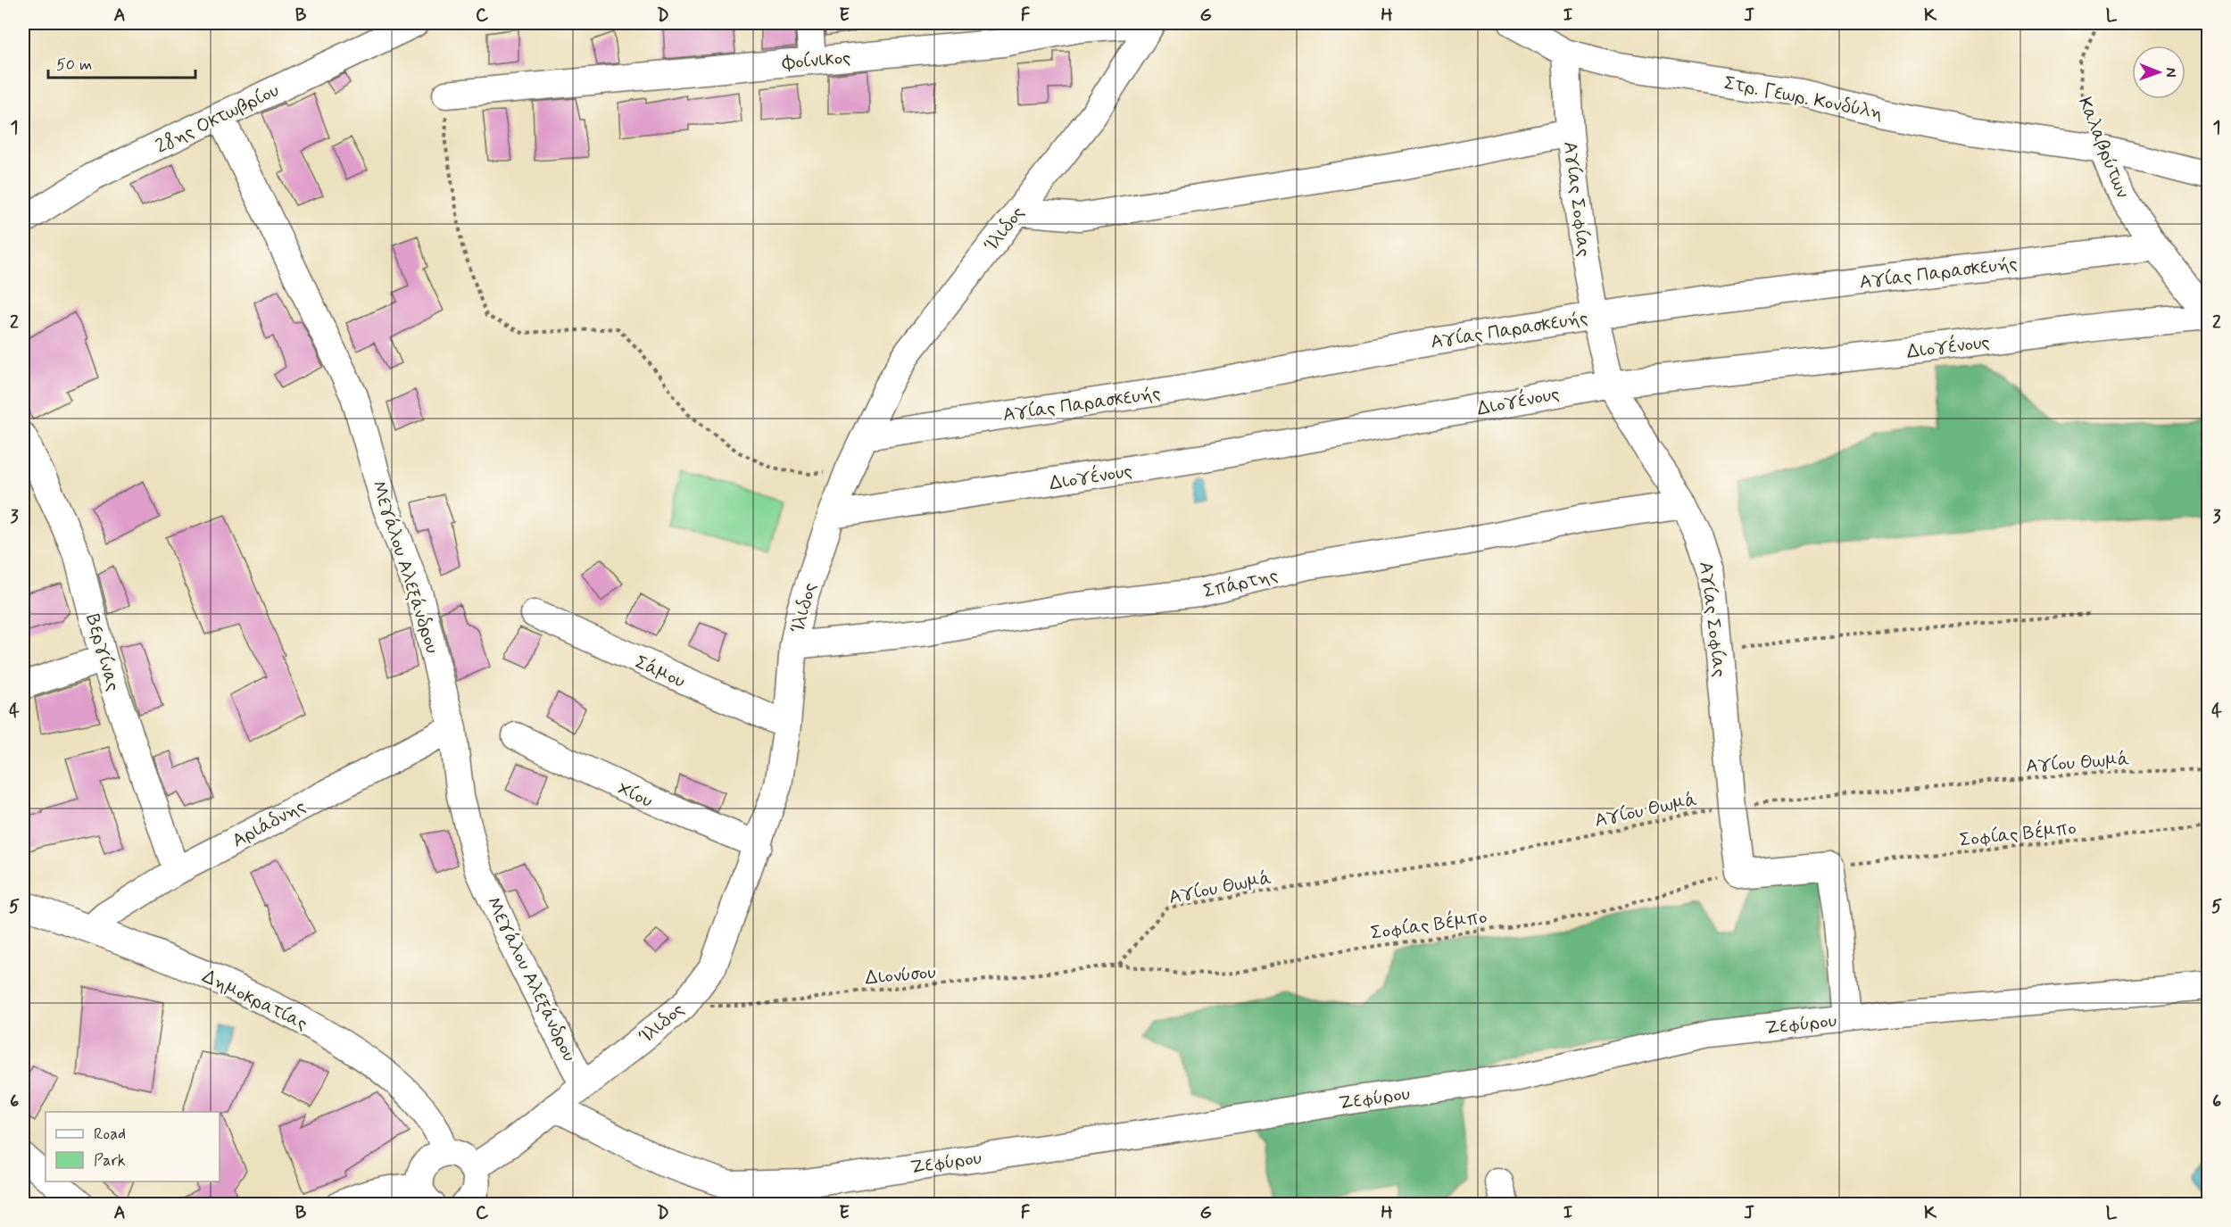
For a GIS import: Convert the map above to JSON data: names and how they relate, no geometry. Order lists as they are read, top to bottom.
{
  "streets": {
    "street": [
      "Φοίνικος",
      "Στρ. Γεωρ. Κονδύλη",
      "28ης Οκτωβρίου",
      "Καλαβρύτων",
      "Αγίας Σοφίας",
      "Ίλιδος",
      "Αγίας Παρασκευής",
      "Διογένους",
      "Μεγάλου Αλεξάνδρου",
      "Σπάρτης",
      "Βεργίνας",
      "Σάμου",
      "Χίου",
      "Αριάδνης",
      "Δημοκρατίας",
      "Ζεφύρου"
    ],
    "path": ["Αγίου Θωμά", "Σοφίας Βέμπο", "Διονύσου"]
  },
  "crossings": [
    ["Φοίνικος", "Ίλιδος"],
    ["Στρ. Γεωρ. Κονδύλη", "Καλαβρύτων"],
    ["Στρ. Γεωρ. Κονδύλη", "Αγίας Σοφίας"],
    ["28ης Οκτωβρίου", "Μεγάλου Αλεξάνδρου"],
    ["Καλαβρύτων", "Αγίας Παρασκευής"],
    ["Καλαβρύτων", "Διογένους"],
    ["Αγίας Σοφίας", "Αγίας Παρασκευής"],
    ["Αγίας Σοφίας", "Διογένους"],
    ["Αγίας Σοφίας", "Σπάρτης"],
    ["Αγίας Σοφίας", "Αγίου Θωμά"],
    ["Αγίας Σοφίας", "Σοφίας Βέμπο"],
    ["Ίλιδος", "Αγίας Παρασκευής"],
    ["Ίλιδος", "Διογένους"],
    ["Ίλιδος", "Μεγάλου Αλεξάνδρου"],
    ["Ίλιδος", "Σπάρτης"],
    ["Ίλιδος", "Σάμου"],
    ["Ίλιδος", "Χίου"],
    ["Ίλιδος", "Διονύσου"],
    ["Ίλιδος", "Ζεφύρου"],
    ["Μεγάλου Αλεξάνδρου", "Αριάδνης"],
    ["Βεργίνας", "Αριάδνης"],
    ["Αγίου Θωμά", "Σοφίας Βέμπο"],
    ["Αγίου Θωμά", "Διονύσου"],
    ["Αριάδνης", "Δημοκρατίας"],
    ["Σοφίας Βέμπο", "Διονύσου"]
  ],
  "legend": ["Road", "Park"],
  "scale_bar": "50 m",
  "north": "right",
  "grid": {
    "columns": [
      "A",
      "B",
      "C",
      "D",
      "E",
      "F",
      "G",
      "H",
      "I",
      "J",
      "K",
      "L"
    ],
    "rows": [
      "1",
      "2",
      "3",
      "4",
      "5",
      "6"
    ]
  }
}
